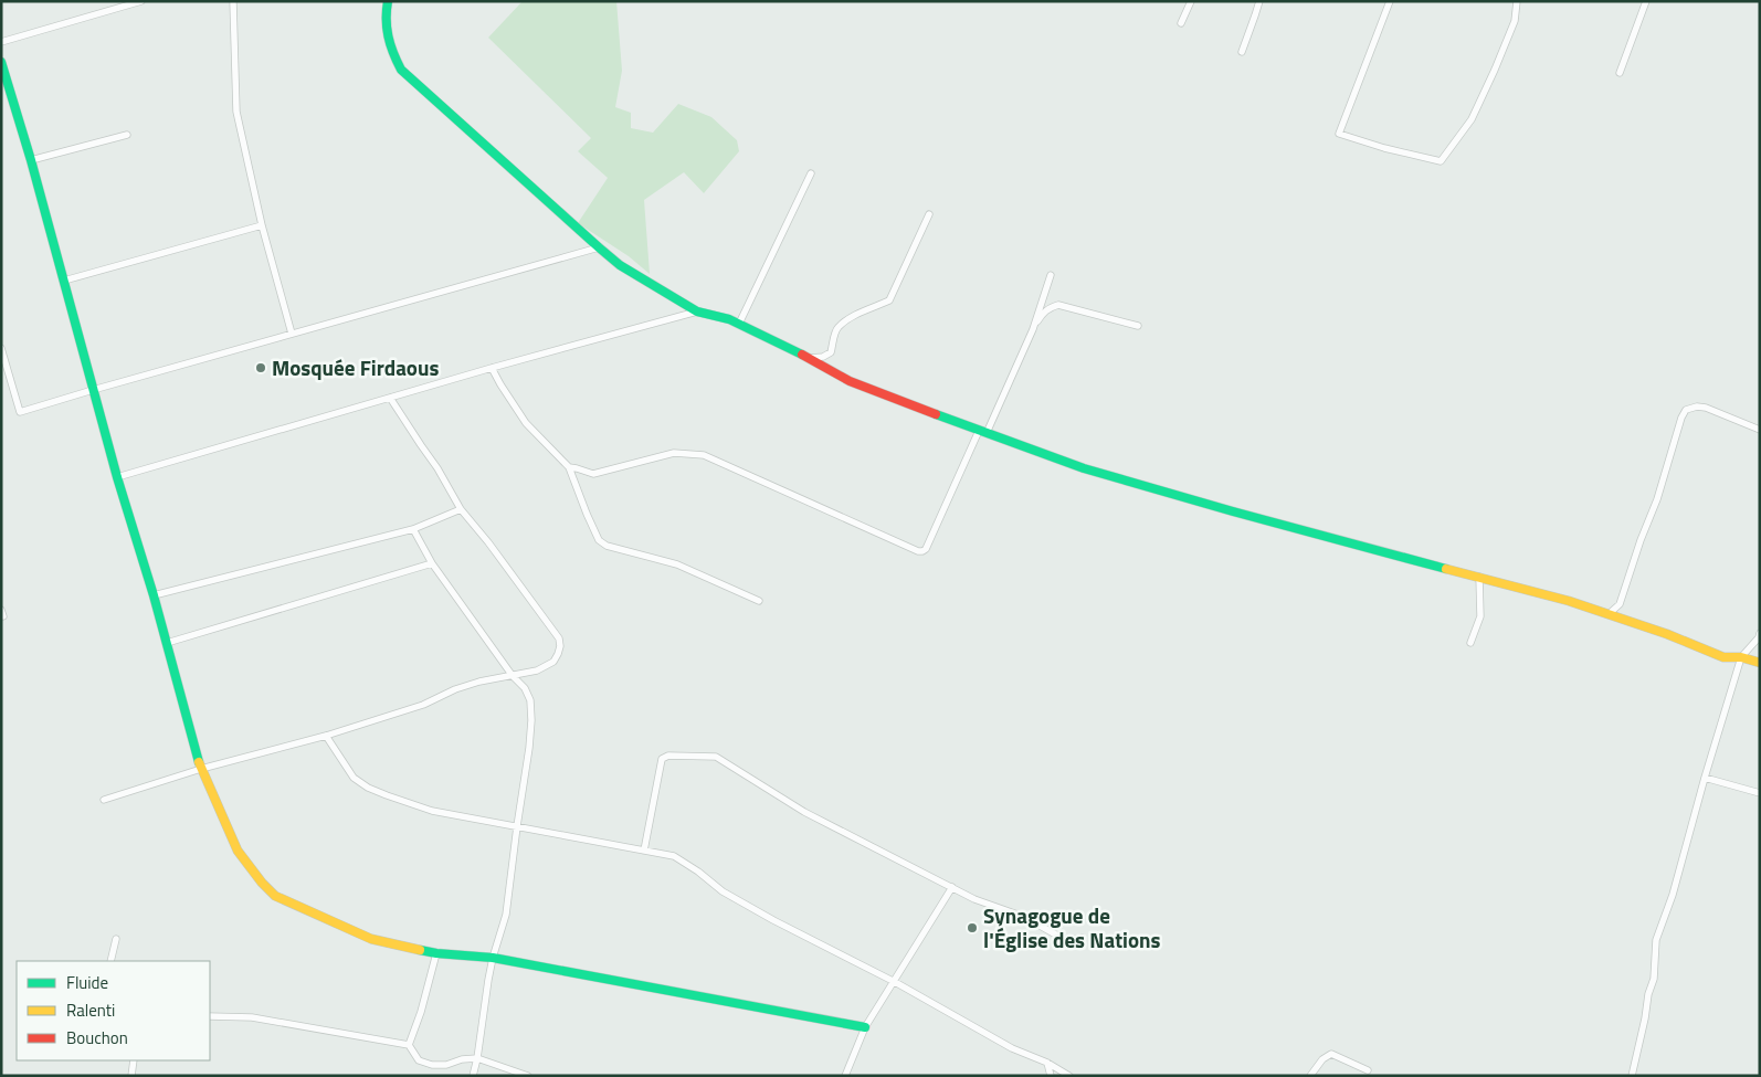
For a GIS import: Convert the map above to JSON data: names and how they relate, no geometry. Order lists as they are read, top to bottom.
{
  "places": ["Mosquée Firdaous", "Synagogue de l'Église des Nations"],
  "legend": ["Fluide", "Ralenti", "Bouchon"]
}
